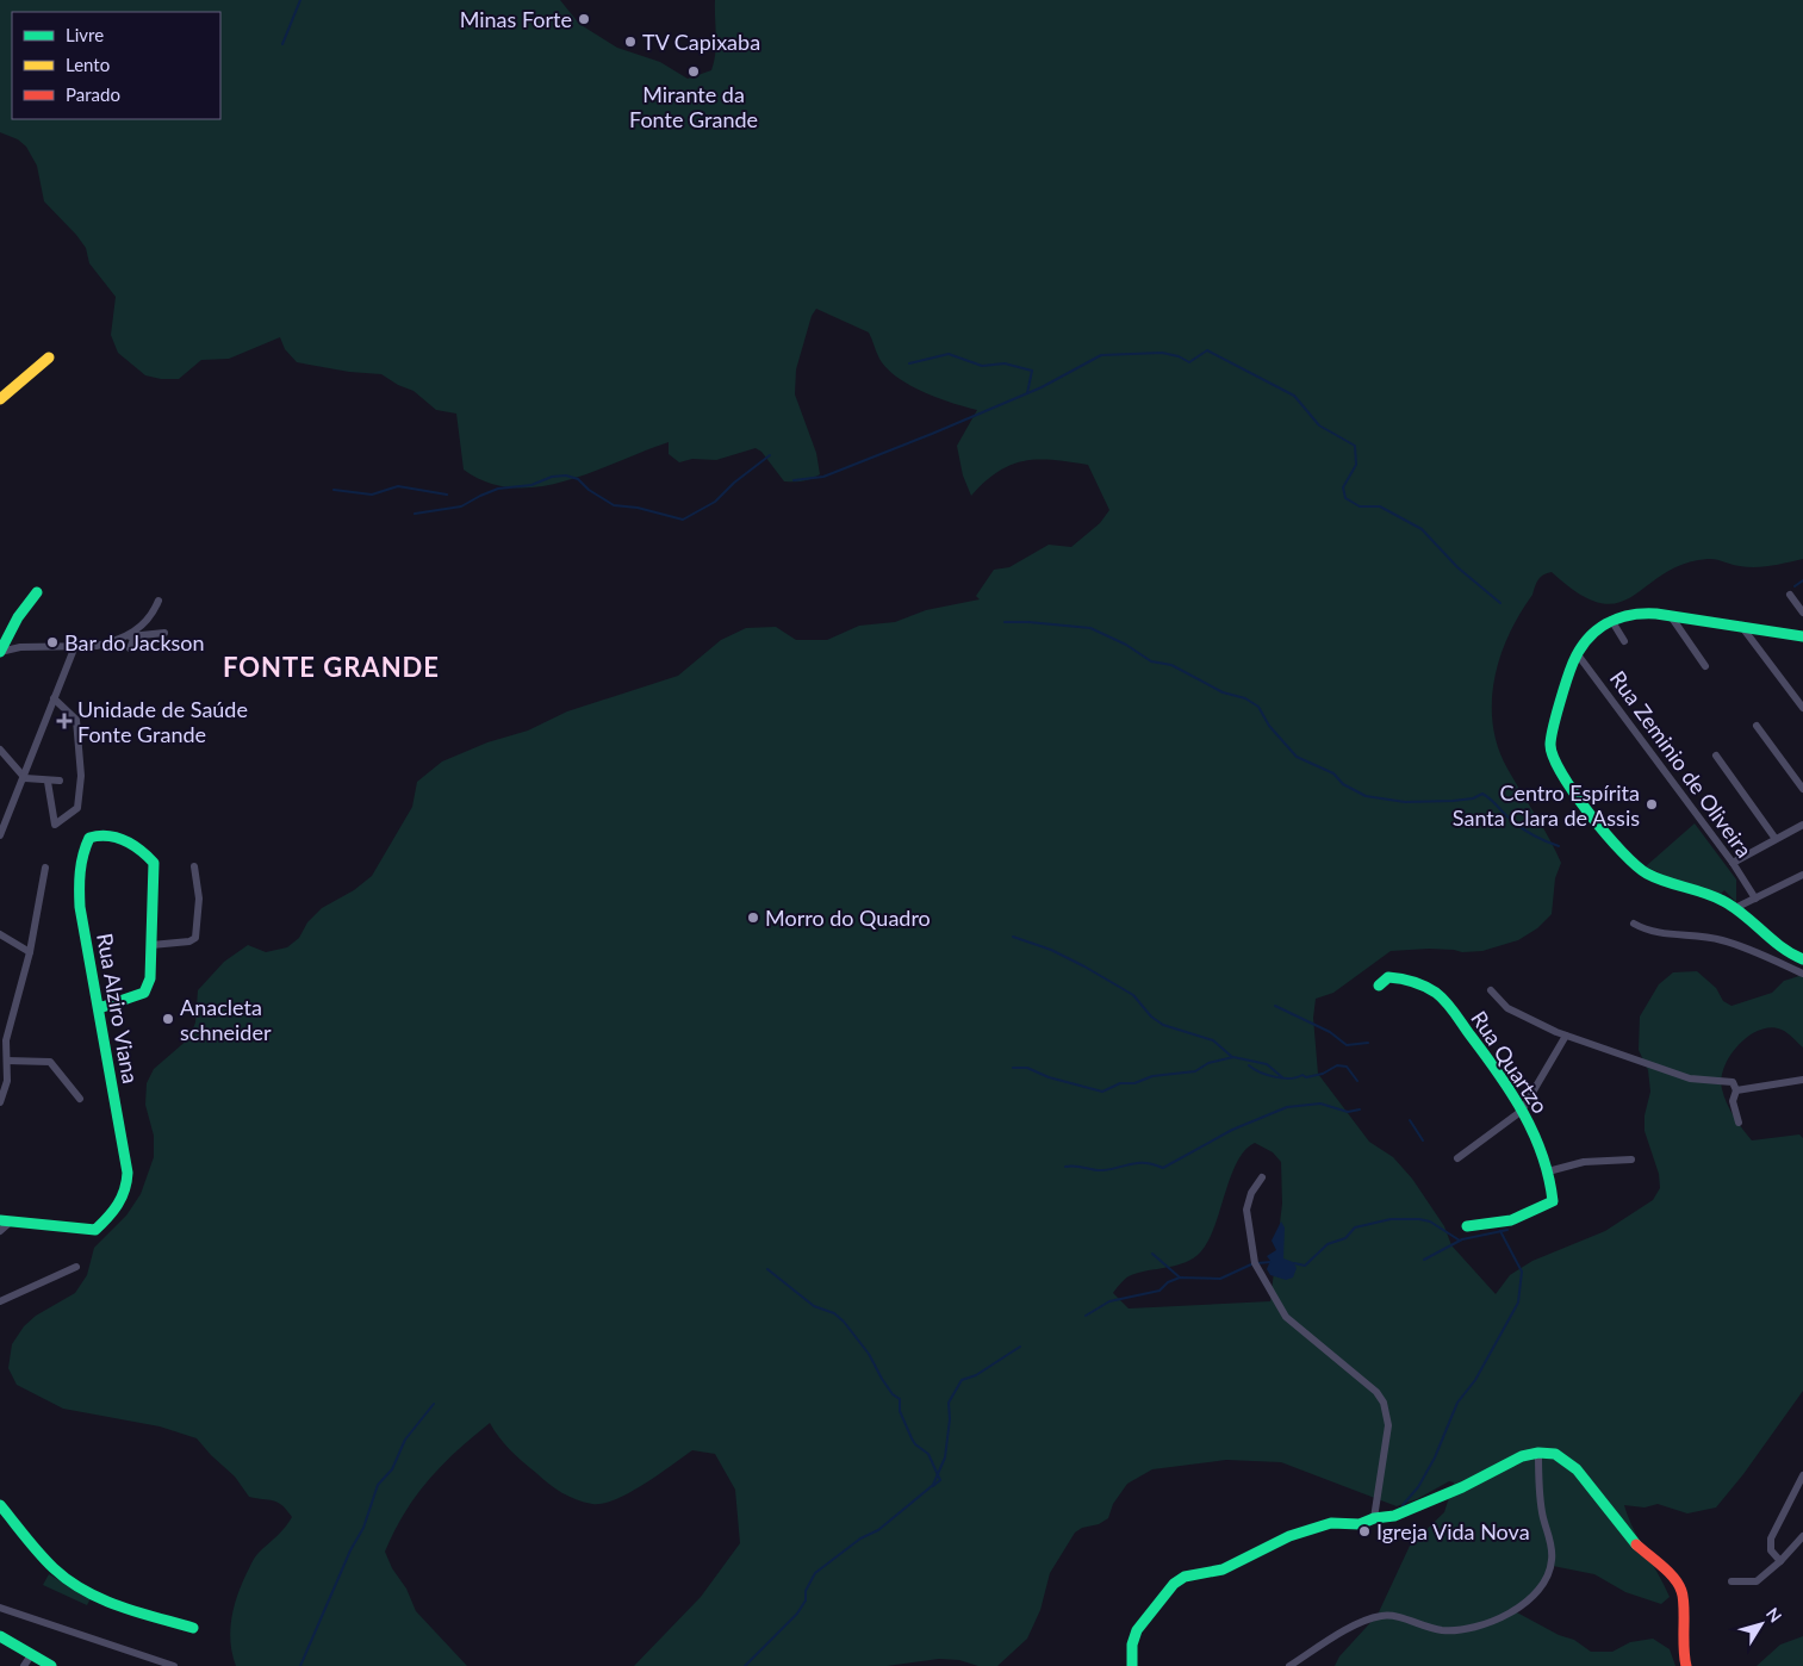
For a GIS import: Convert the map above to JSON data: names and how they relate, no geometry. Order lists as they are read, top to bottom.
{
  "streets": {
    "street": ["Rua Zeminio de Oliveira", "Rua Alziro Viana", "Rua Quartzo"]
  },
  "districts": ["FONTE GRANDE"],
  "places": {
    "other": [
      "Minas Forte",
      "TV Capixaba",
      "Mirante da Fonte Grande",
      "Bar do Jackson",
      "Centro Espírita Santa Clara de Assis",
      "Morro do Quadro",
      "Anacleta schneider",
      "Igreja Vida Nova"
    ],
    "health": ["Unidade de Saúde Fonte Grande"]
  },
  "legend": ["Livre", "Lento", "Parado"],
  "north": "top right"
}
